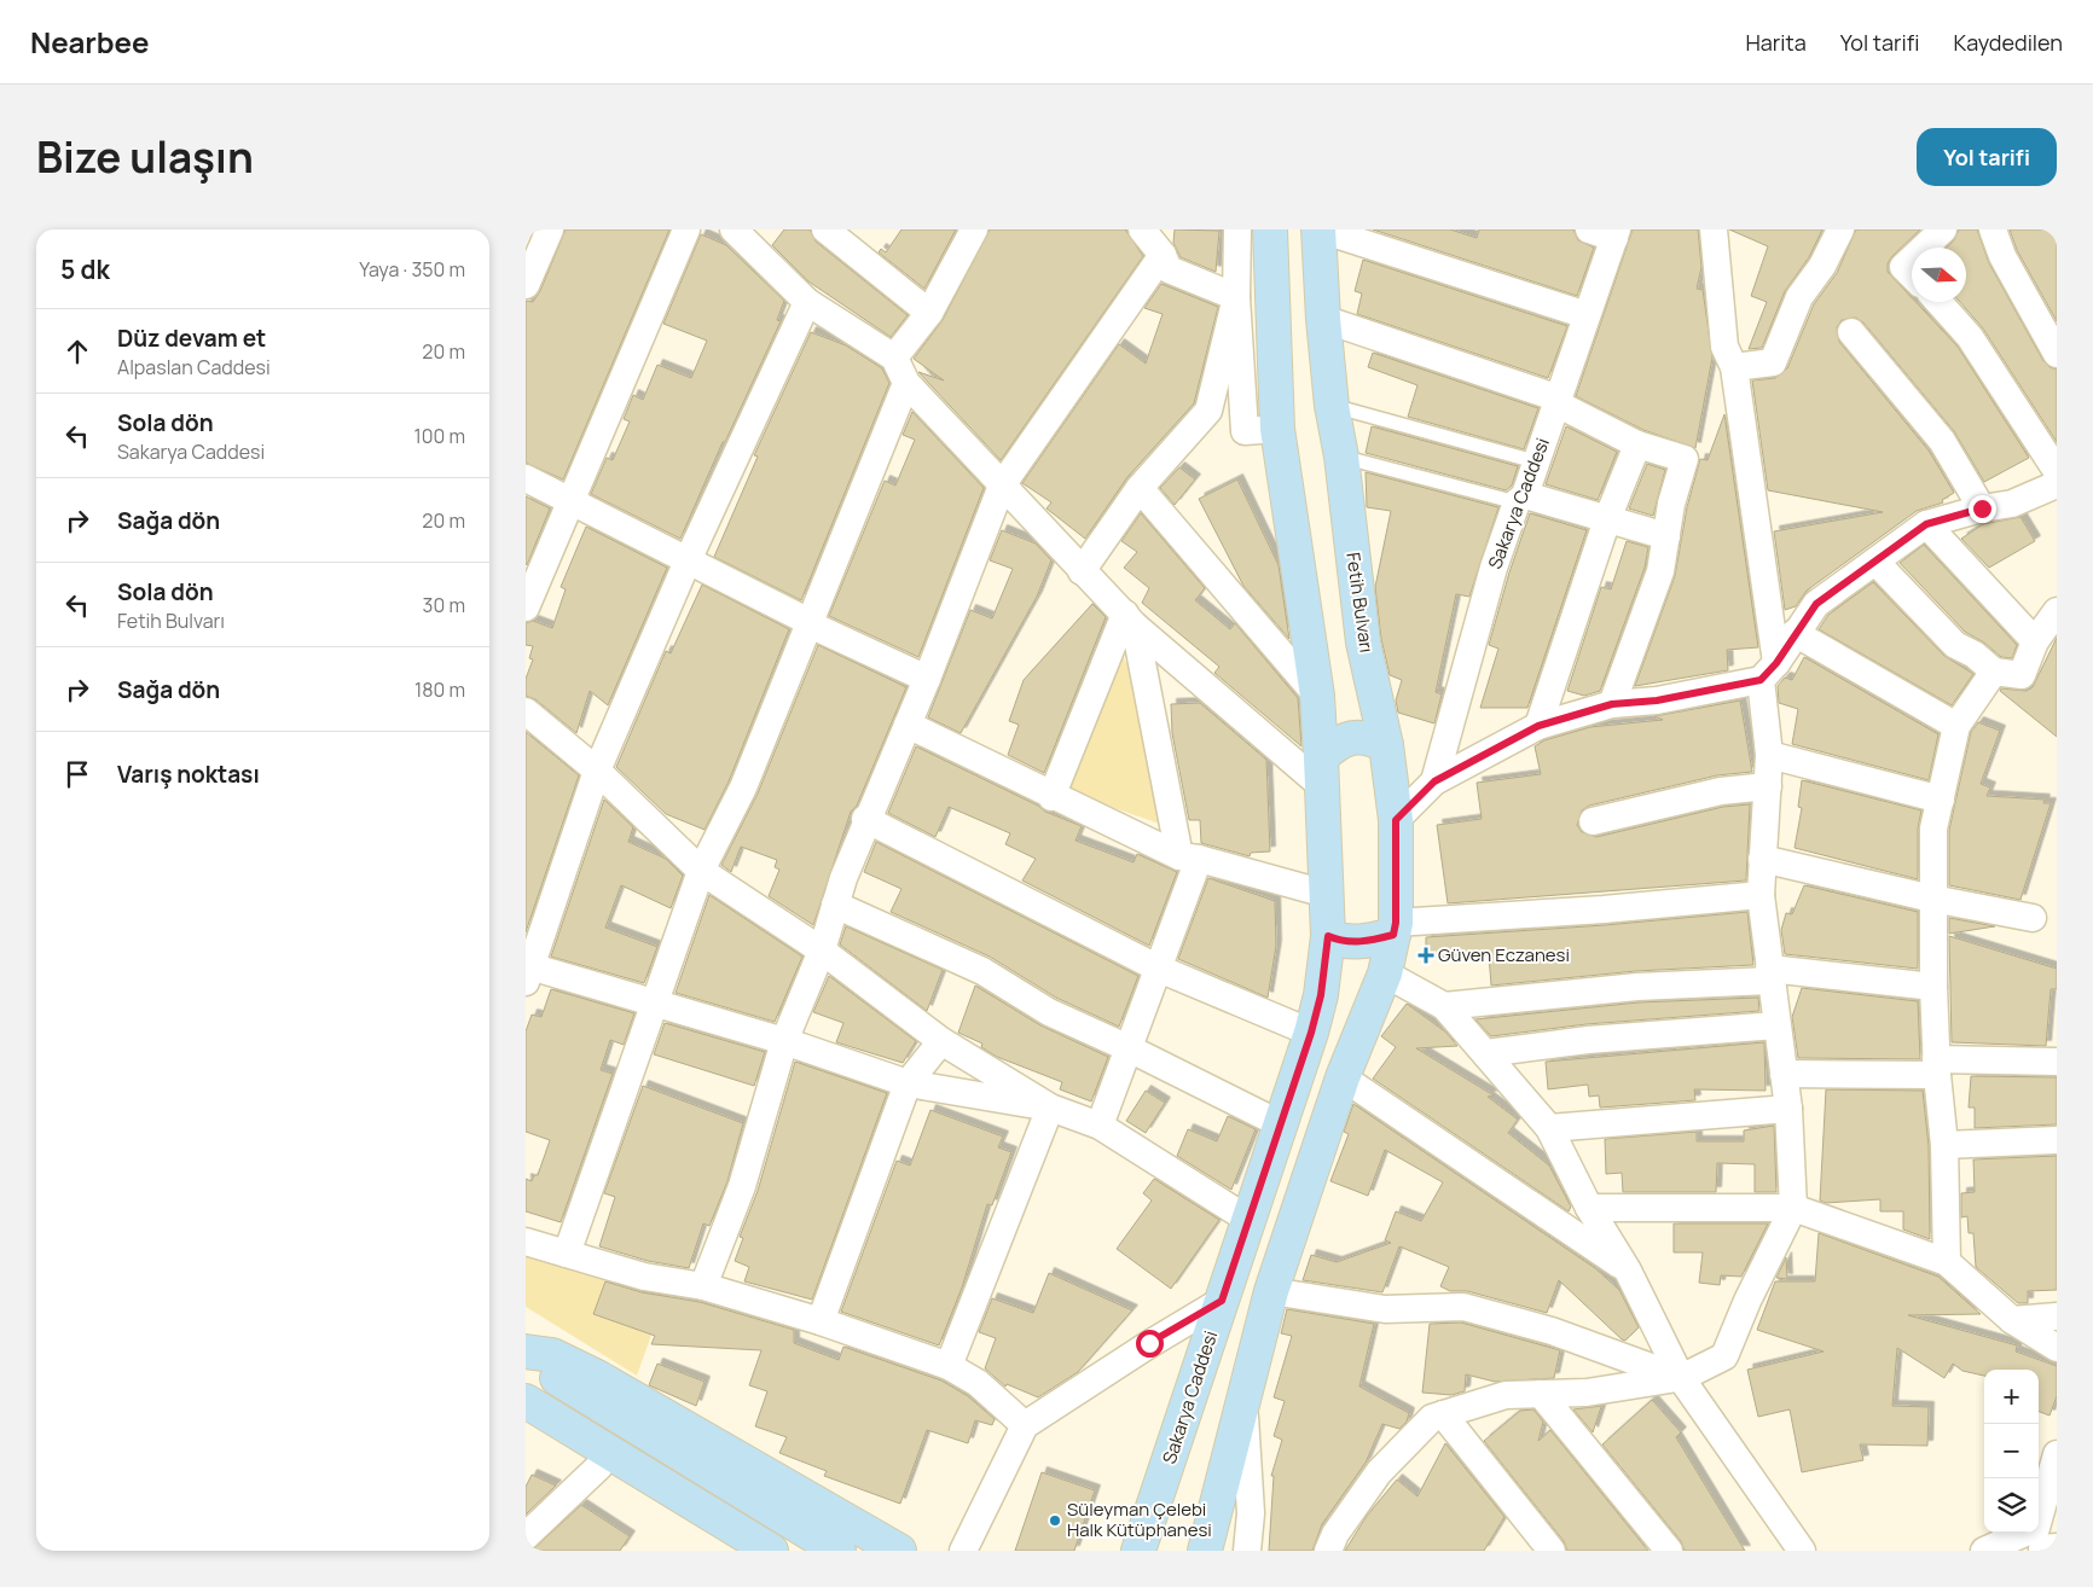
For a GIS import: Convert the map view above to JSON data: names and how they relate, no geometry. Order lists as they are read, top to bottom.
{
  "streets": {
    "main road": ["Sakarya Caddesi", "Fetih Bulvarı"]
  },
  "places": {
    "health": ["Güven Eczanesi"],
    "other": ["Süleyman Çelebi Halk Kütüphanesi"]
  },
  "north": "right",
  "page": {
    "header": "Nearbee",
    "nav": ["Harita", "Yol tarifi", "Kaydedilen"],
    "title": "Bize ulaşın",
    "buttons": "Yol tarifi",
    "heading": ["5 dk", "Yaya · 350 m"],
    "list": [
      ["Düz devam et", "Alpaslan Caddesi", "20 m"],
      ["Sola dön", "Sakarya Caddesi", "100 m"],
      ["Sağa dön", "20 m"],
      ["Sola dön", "Fetih Bulvarı", "30 m"],
      ["Sağa dön", "180 m"],
      "Varış noktası"
    ],
    "map_buttons": ["+", "−"]
  }
}
